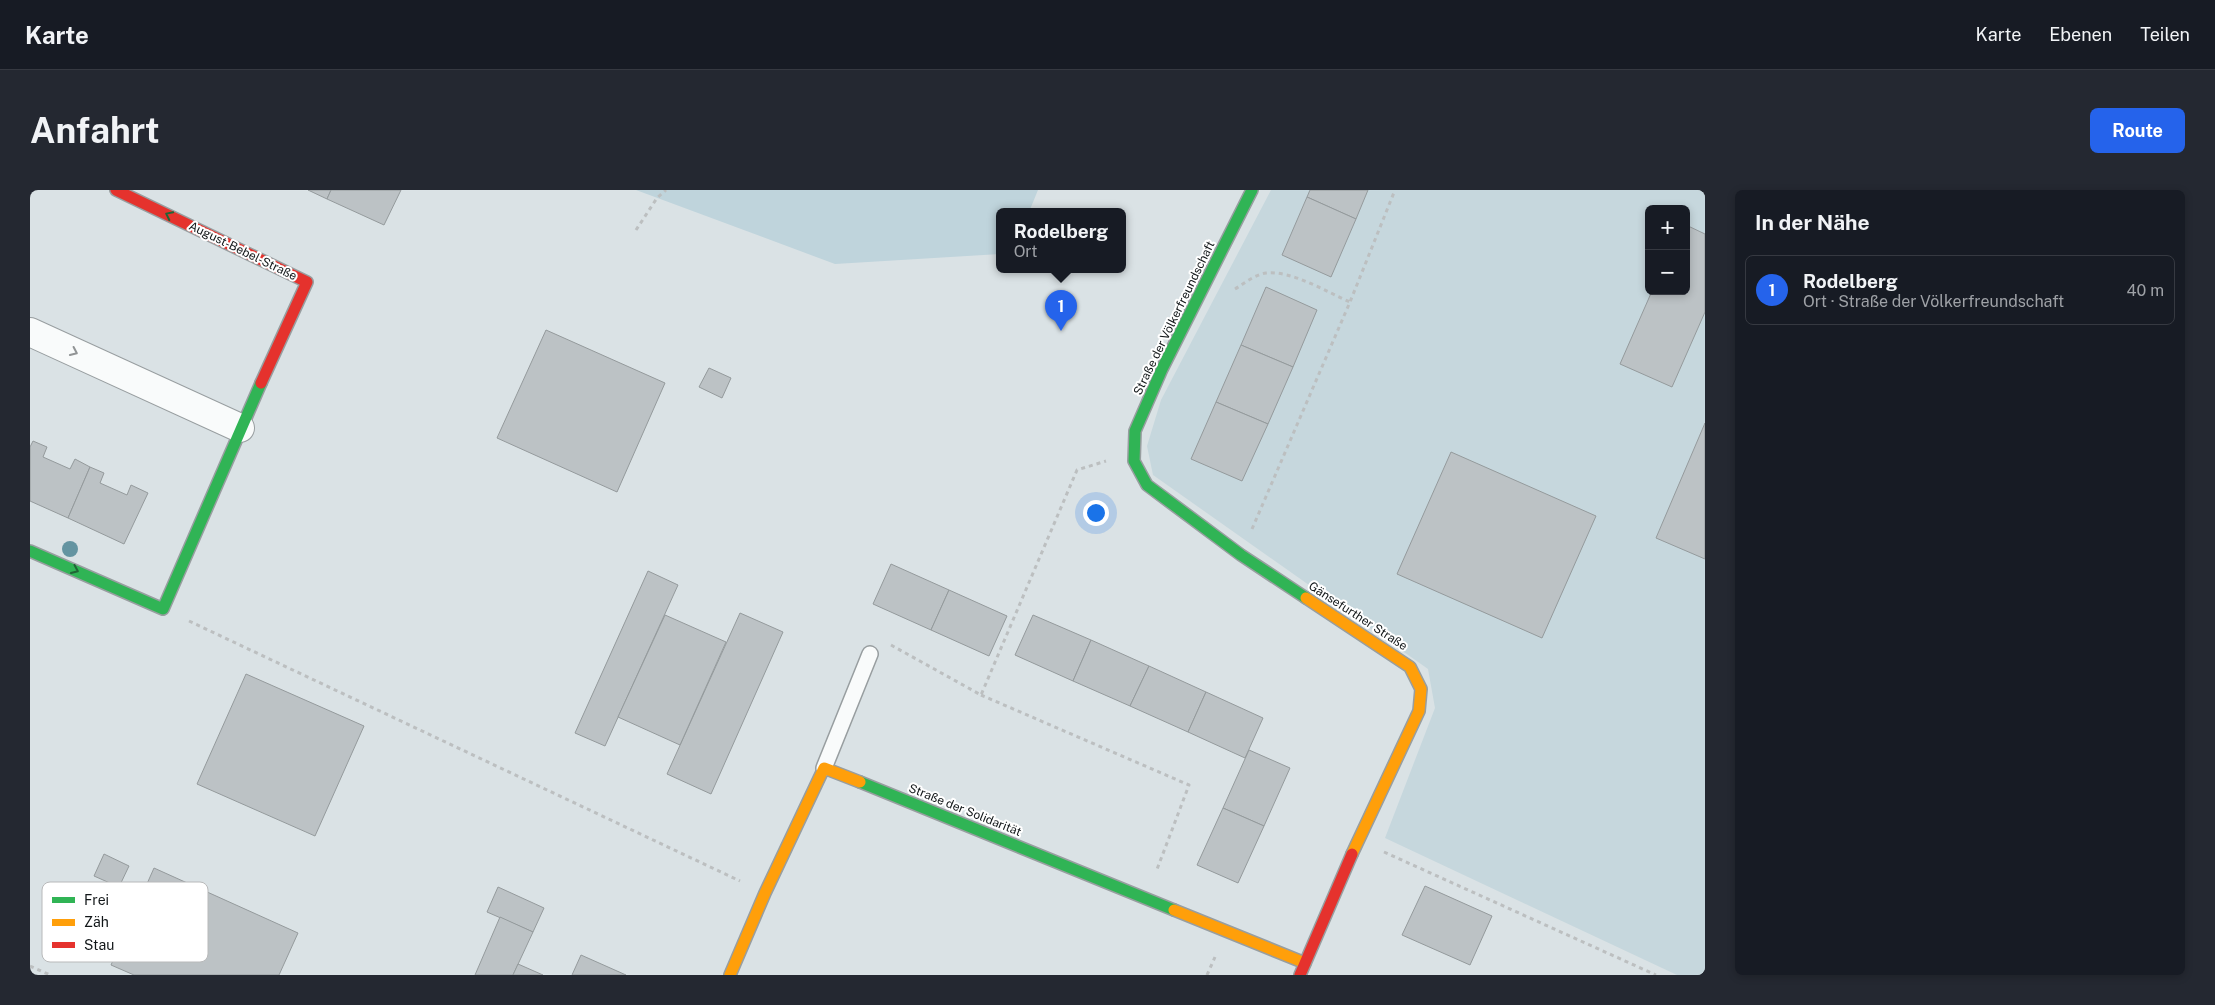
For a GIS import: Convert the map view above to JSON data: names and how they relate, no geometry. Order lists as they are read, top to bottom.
{
  "streets": {
    "street": [
      "August-Bebel-Straße",
      "Straße der Völkerfreundschaft",
      "Gänsefurther Straße",
      "Straße der Solidarität"
    ]
  },
  "crossings": [
    ["Straße der Völkerfreundschaft", "Gänsefurther Straße"],
    ["Gänsefurther Straße", "Straße der Solidarität"]
  ],
  "legend": ["Frei", "Zäh", "Stau"],
  "page": {
    "header": "Karte",
    "nav": ["Karte", "Ebenen", "Teilen"],
    "buttons": "Route",
    "title": "Anfahrt",
    "heading": "In der Nähe",
    "map_buttons": ["+", "−"],
    "popup": ["Rodelberg", "Ort"],
    "list": [
      {
        "mark": "1",
        "name": "Rodelberg",
        "note": "Ort · Straße der Völkerfreundschaft",
        "value": "40 m"
      }
    ],
    "pins": "1"
  }
}
